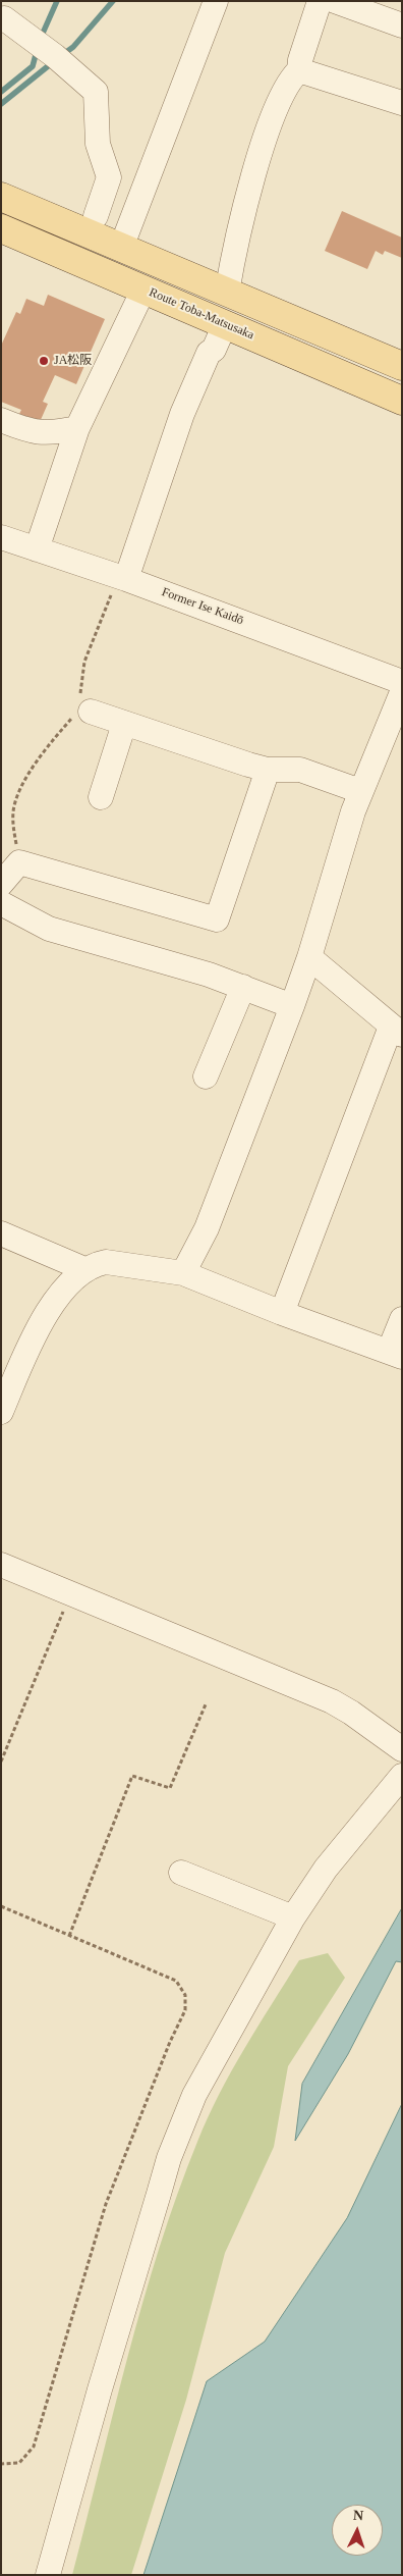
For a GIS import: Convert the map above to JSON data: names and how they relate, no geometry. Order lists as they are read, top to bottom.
{
  "streets": {
    "main road": ["Route Toba-Matsusaka"],
    "street": ["Former Ise Kaidō"]
  },
  "places": ["JA松阪"],
  "north": "top"
}
